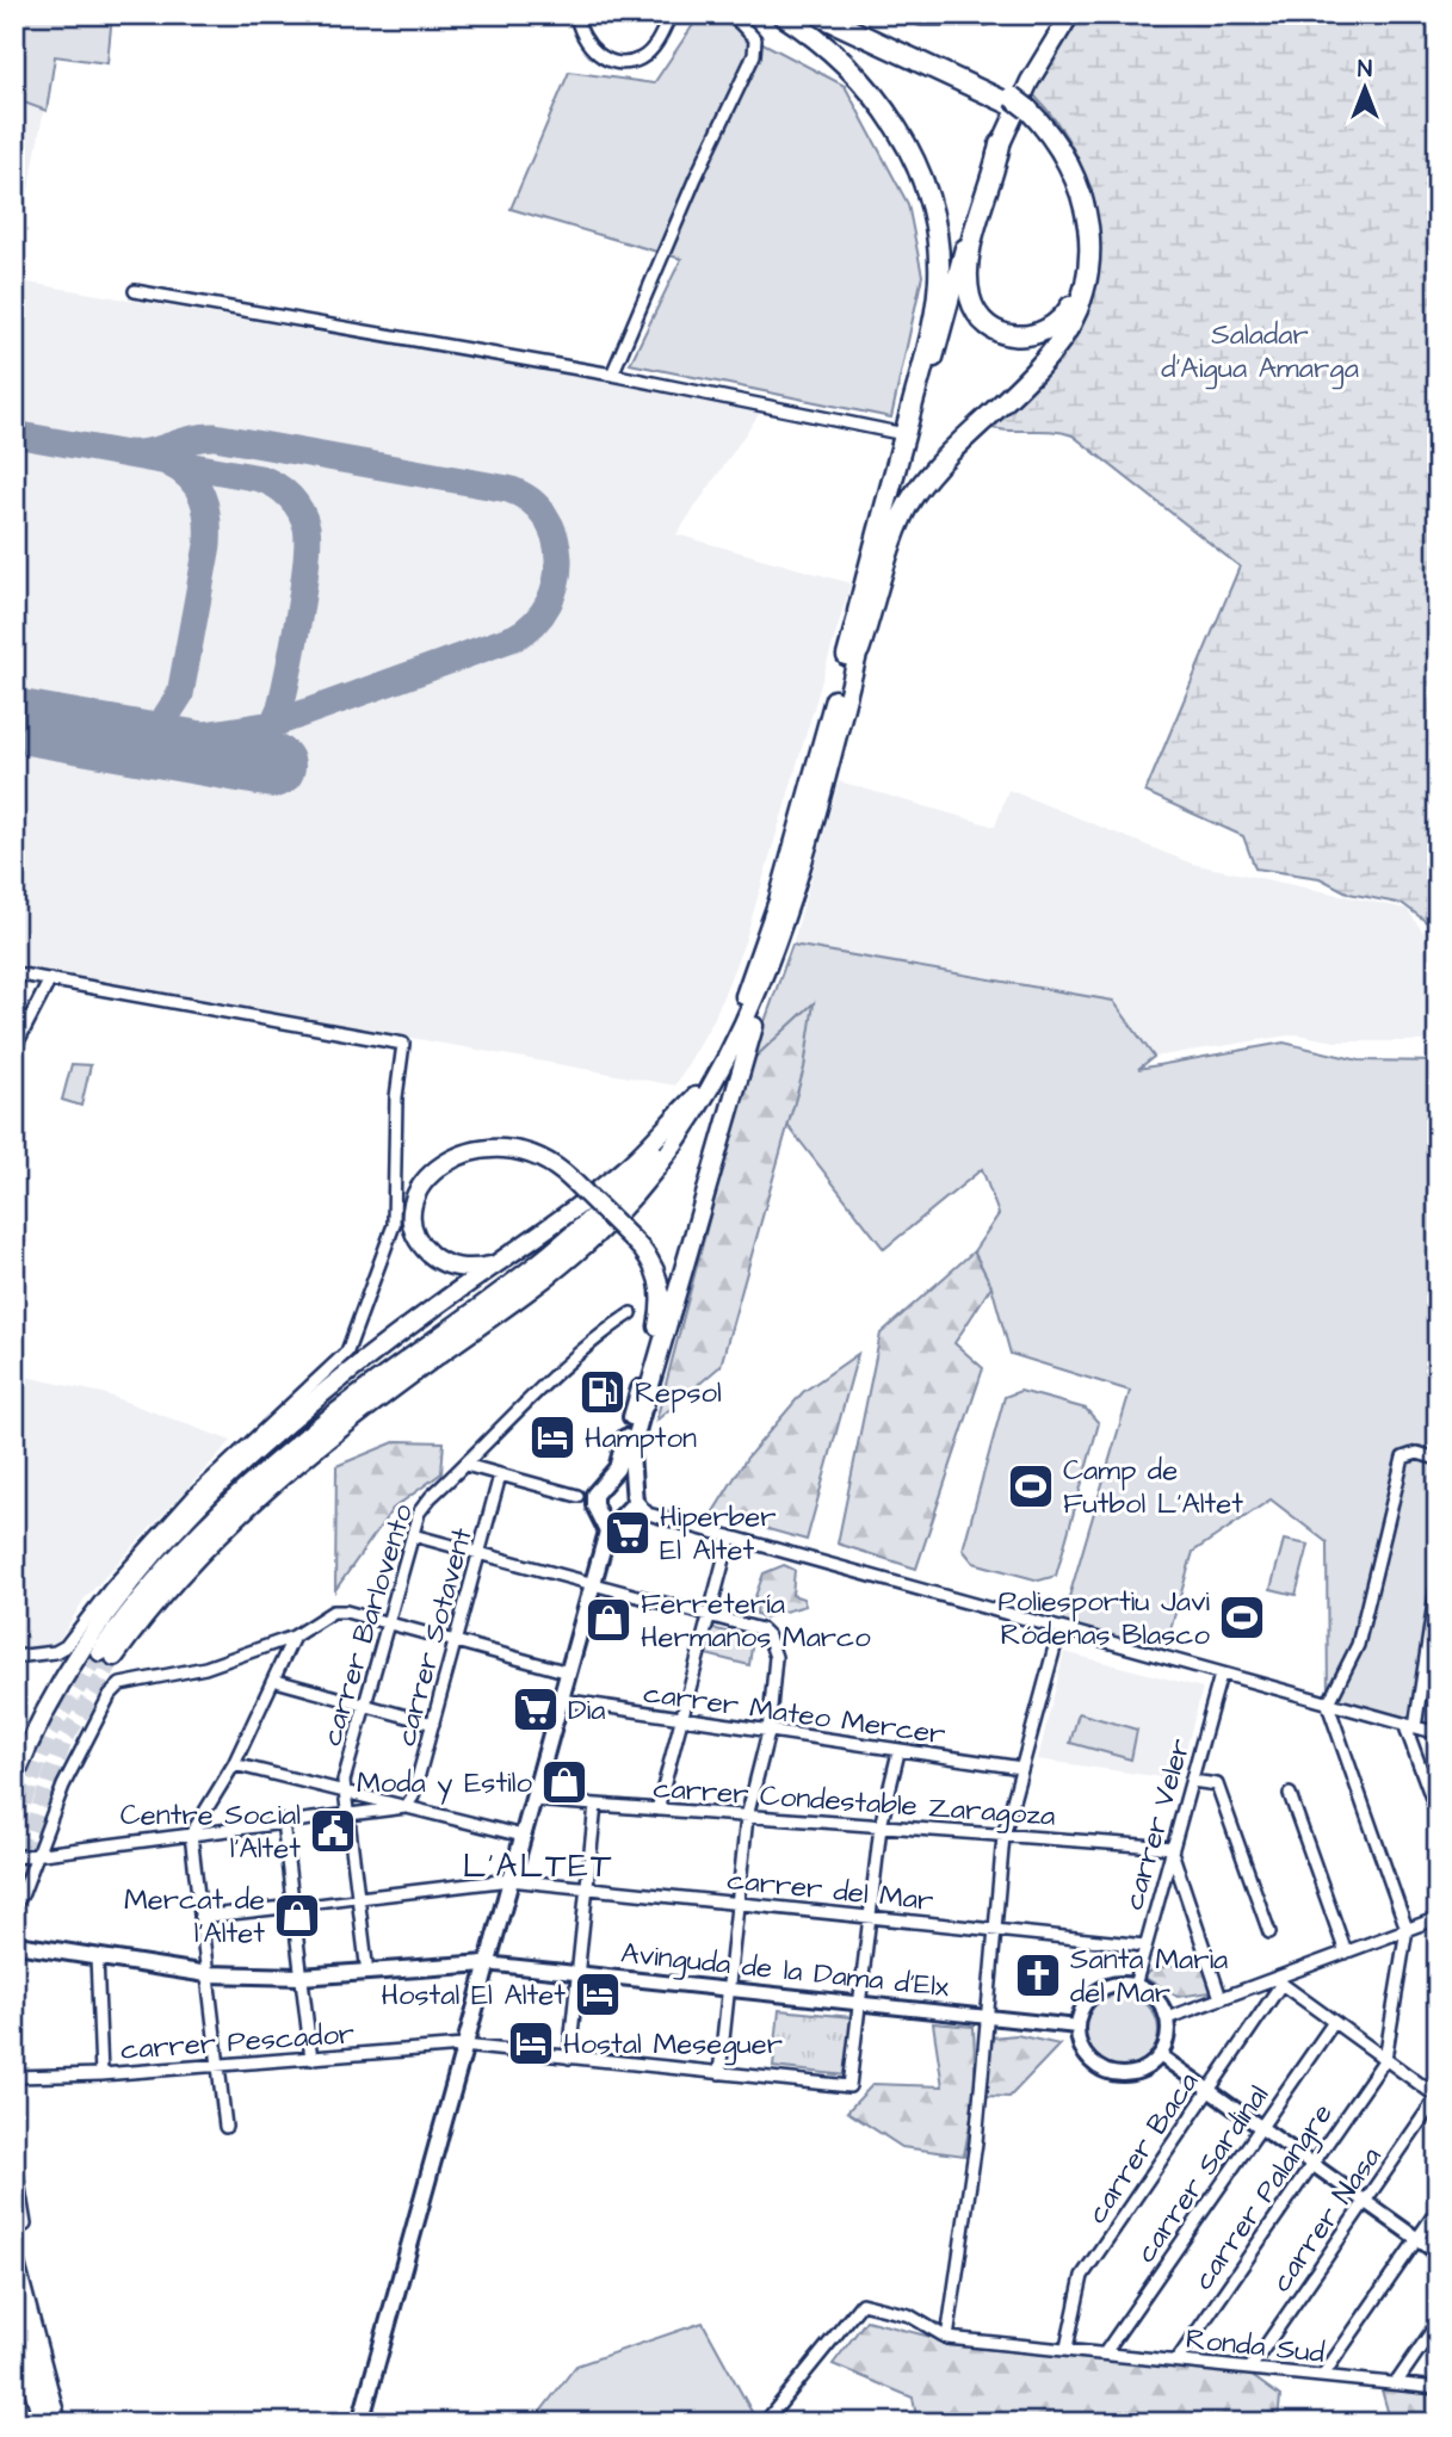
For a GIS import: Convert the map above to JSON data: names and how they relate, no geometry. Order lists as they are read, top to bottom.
{
  "streets": {
    "street": [
      "carrer Barlovento",
      "carrer Sotavent",
      "carrer Mateo Mercer",
      "carrer Condestable Zaragoza",
      "carrer Veler",
      "carrer del Mar",
      "Avinguda de la Dama d'Elx",
      "carrer Pescador",
      "carrer Baca",
      "carrer Sardinal",
      "carrer Palangre",
      "carrer Nasa",
      "Ronda Sud"
    ]
  },
  "crossings": [
    ["carrer Barlovento", "carrer del Mar"],
    ["carrer Condestable Zaragoza", "carrer Veler"],
    ["carrer Veler", "carrer del Mar"],
    ["carrer Veler", "Avinguda de la Dama d'Elx"],
    ["Avinguda de la Dama d'Elx", "carrer Pescador"],
    ["carrer Baca", "Ronda Sud"],
    ["carrer Sardinal", "Ronda Sud"],
    ["carrer Palangre", "Ronda Sud"],
    ["carrer Nasa", "Ronda Sud"]
  ],
  "districts": ["L'ALTET"],
  "parks": ["Saladar d’Aigua Amarga"],
  "places": {
    "fuel station": ["Repsol"],
    "hotel": ["Hampton", "Hostal El Altet", "Hostal Meseguer"],
    "sports": ["Camp de Futbol L'Altet", "Poliesportiu Javi Ródenas Blasco"],
    "supermarket": ["Hiperber El Altet", "Dia"],
    "shop": ["Ferretería Hermanos Marco", "Moda y Estilo", "Mercat de l'Altet"],
    "public building": ["Centre Social l'Altet"],
    "church": ["Santa Maria del Mar"]
  },
  "north": "top"
}
